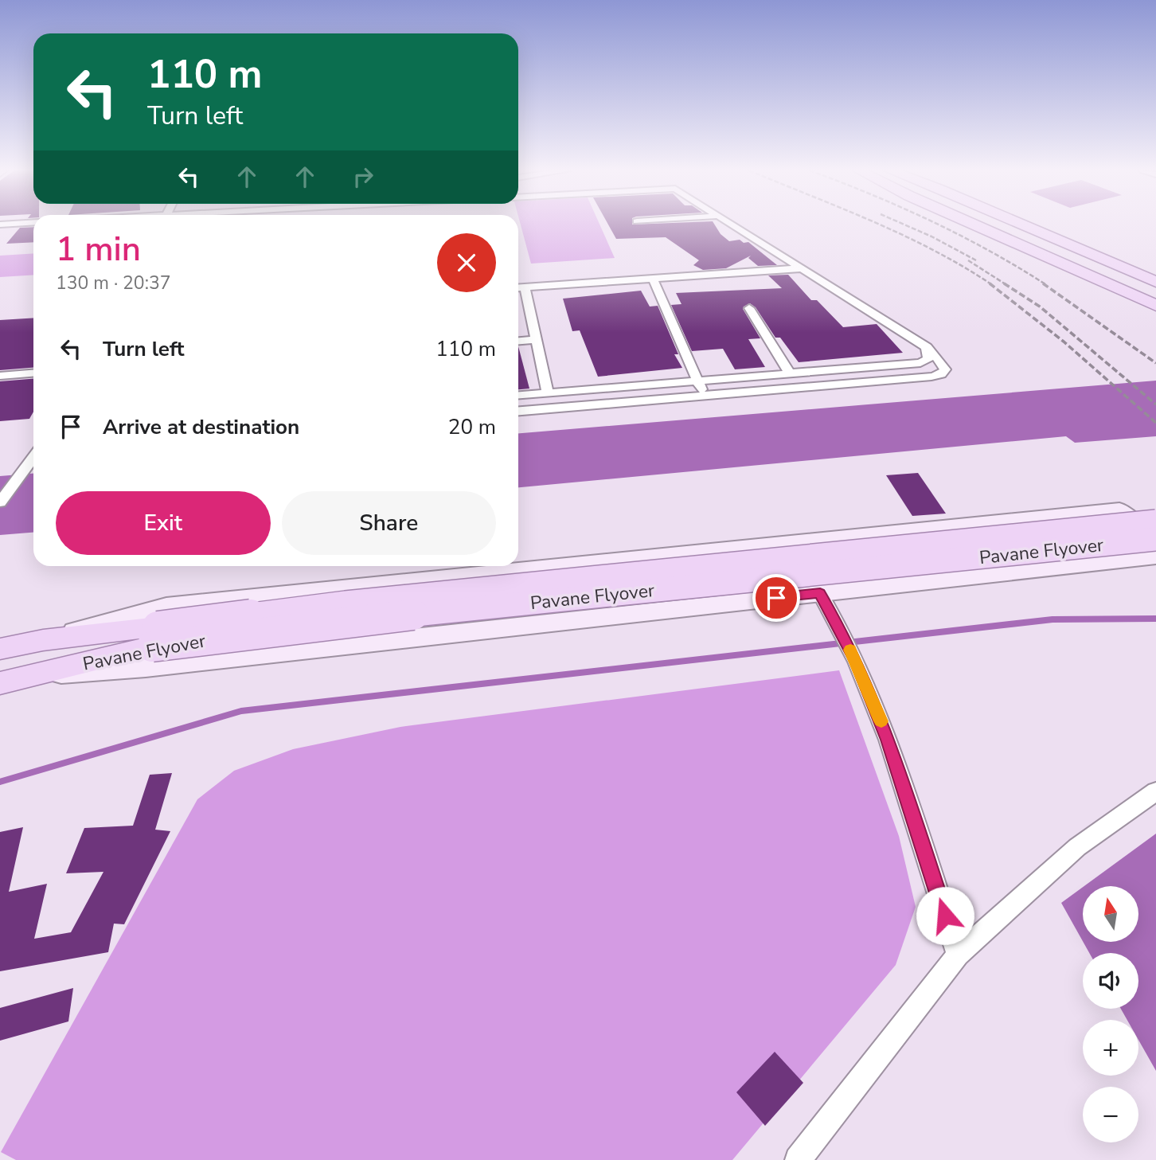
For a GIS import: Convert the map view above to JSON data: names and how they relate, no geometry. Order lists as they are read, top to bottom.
{
  "streets": {
    "main road": ["Pavane Flyover"]
  },
  "north": "top",
  "page": {
    "turn": ["110 m", "Turn left"],
    "heading": ["1 min", "130 m · 20:37"],
    "list": [
      {
        "name": "Turn left",
        "value": "110 m"
      },
      {
        "name": "Arrive at destination",
        "value": "20 m"
      }
    ],
    "buttons": ["Exit", "Share"],
    "map_buttons": ["+", "−"]
  }
}
